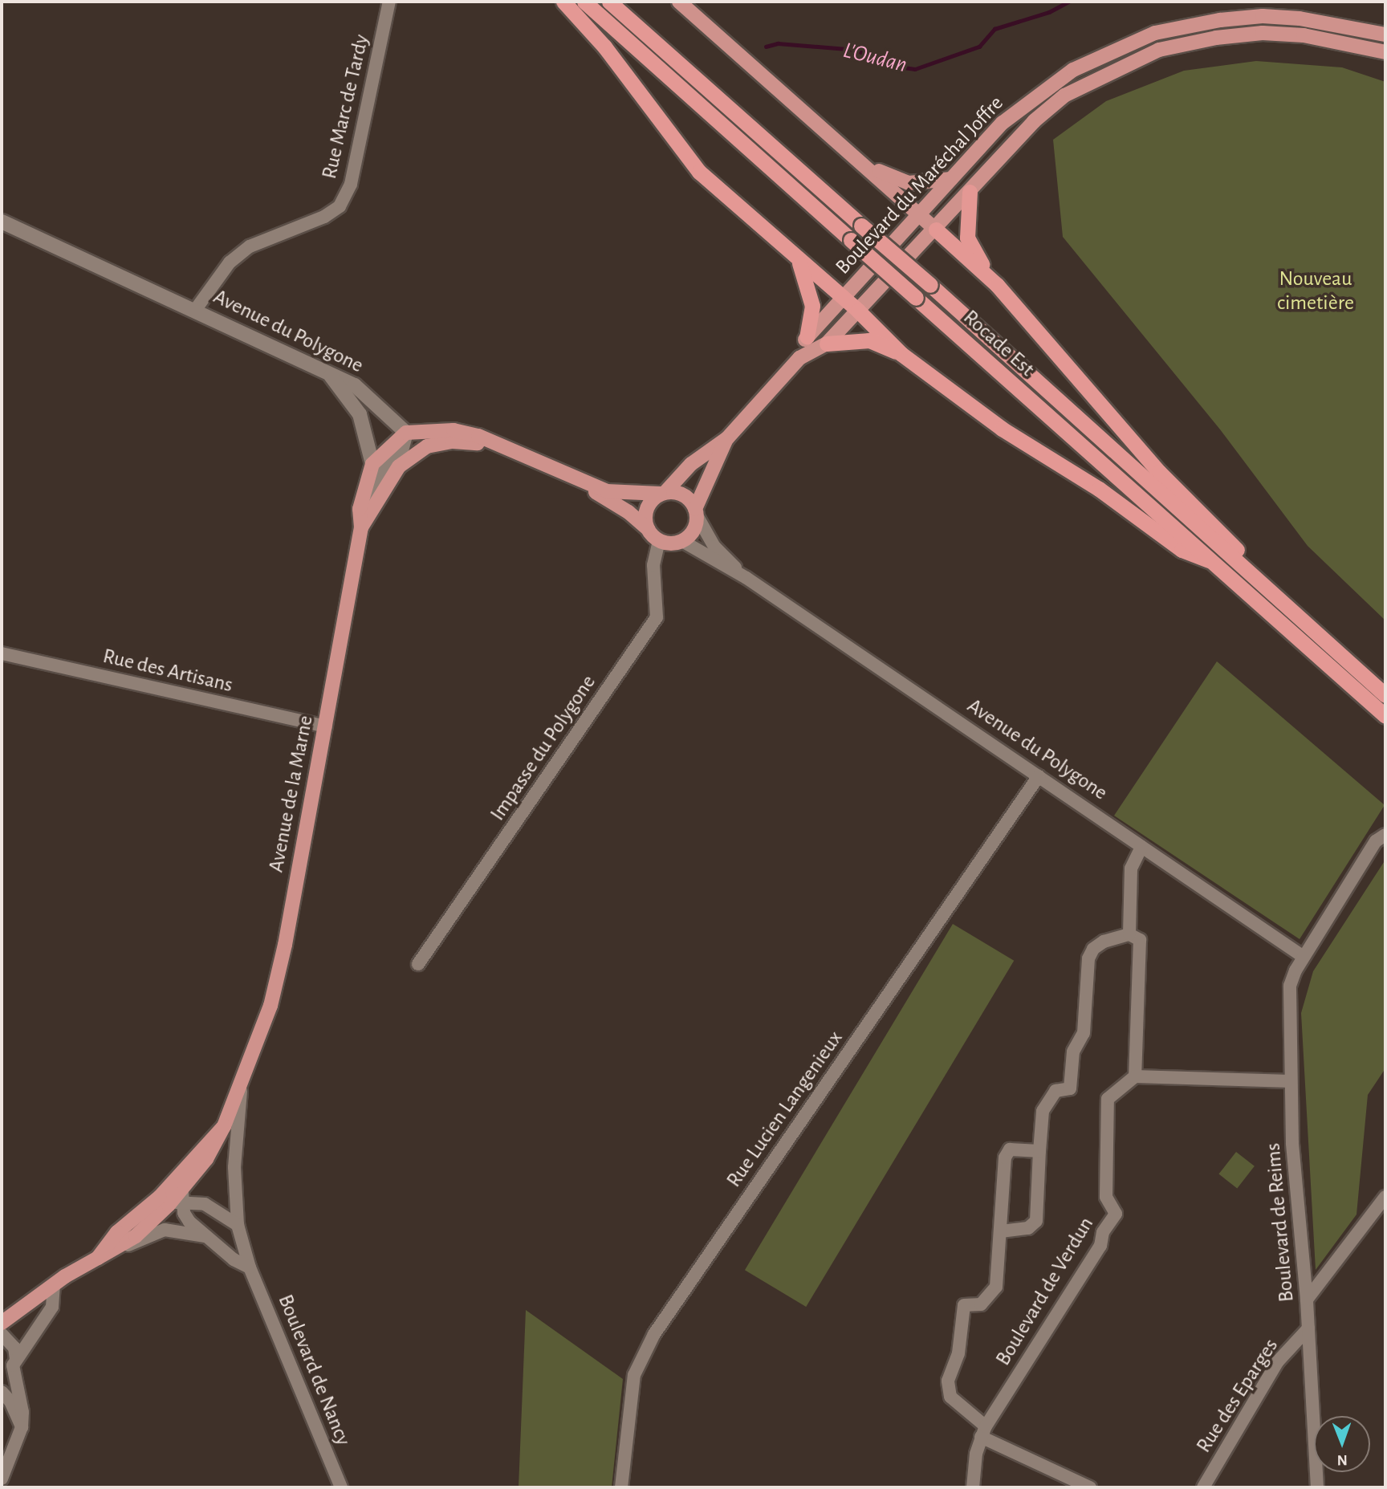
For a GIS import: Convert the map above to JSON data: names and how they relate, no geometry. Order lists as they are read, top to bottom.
{
  "streets": {
    "highway": ["Rocade Est"],
    "main road": ["Boulevard du Maréchal Joffre", "Avenue de la Marne"],
    "street": [
      "Rue Marc de Tardy",
      "Avenue du Polygone",
      "Rue des Artisans",
      "Impasse du Polygone",
      "Rue Lucien Langenieux",
      "Boulevard de Reims",
      "Boulevard de Verdun",
      "Boulevard de Nancy",
      "Rue des Eparges"
    ]
  },
  "crossings": [
    ["Rue Marc de Tardy", "Avenue du Polygone"],
    ["Boulevard du Maréchal Joffre", "Avenue du Polygone"],
    ["Boulevard du Maréchal Joffre", "Impasse du Polygone"],
    ["Avenue du Polygone", "Impasse du Polygone"],
    ["Avenue du Polygone", "Rue Lucien Langenieux"],
    ["Avenue du Polygone", "Boulevard de Reims"],
    ["Rue des Artisans", "Avenue de la Marne"],
    ["Avenue de la Marne", "Boulevard de Nancy"],
    ["Boulevard de Reims", "Rue des Eparges"]
  ],
  "water": ["L'Oudan"],
  "parks": ["Nouveau cimetière"],
  "north": "bottom"
}
